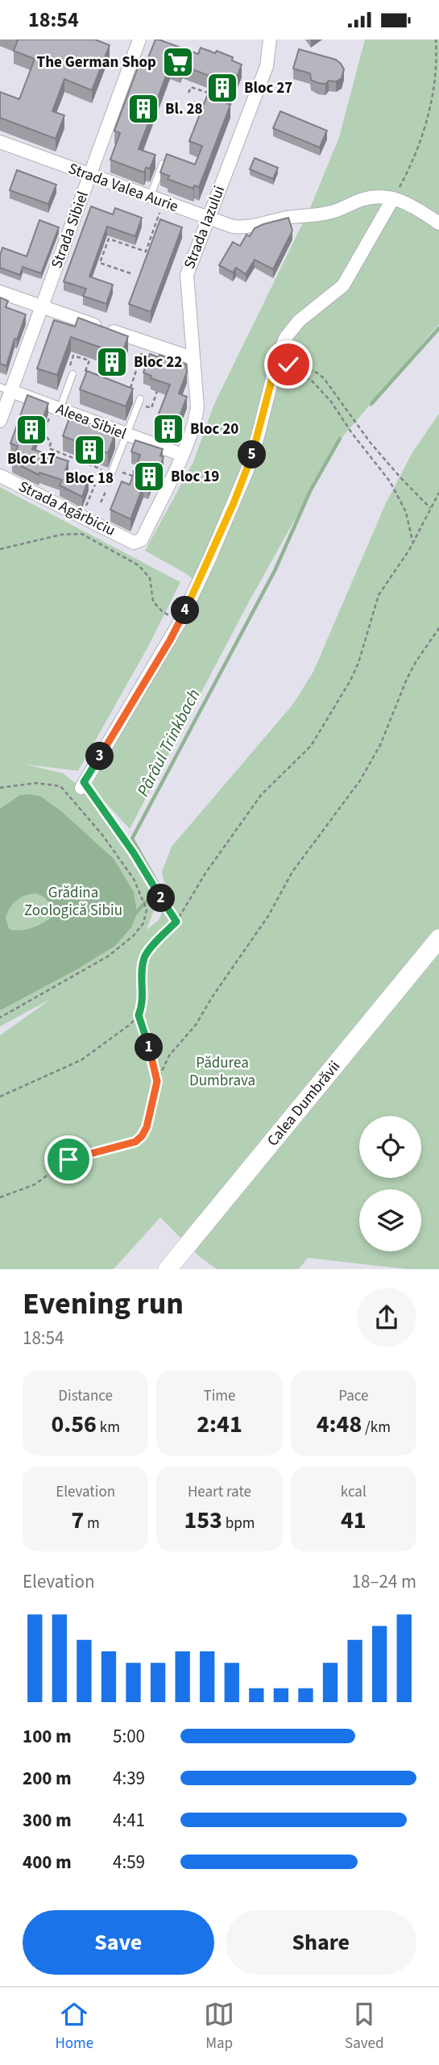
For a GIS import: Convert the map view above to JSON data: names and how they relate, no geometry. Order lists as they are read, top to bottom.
{
  "streets": {
    "main road": ["Calea Dumbrăvii"],
    "street": [
      "Strada Valea Aurie",
      "Strada Iazului",
      "Strada Sibiel",
      "Aleea Sibiel",
      "Strada Agârbiciu"
    ]
  },
  "crossings": [
    ["Strada Valea Aurie", "Strada Iazului"],
    ["Strada Valea Aurie", "Strada Sibiel"],
    ["Strada Iazului", "Aleea Sibiel"],
    ["Strada Iazului", "Strada Agârbiciu"],
    ["Strada Sibiel", "Aleea Sibiel"]
  ],
  "water": ["Pârâul Trinkbach"],
  "parks": ["Grădina Zoologică Sibiu", "Pădurea Dumbrava"],
  "places": {
    "supermarket": ["The German Shop"],
    "building": [
      "Bloc 27",
      "Bl. 28",
      "Bloc 22",
      "Bloc 20",
      "Bloc 17",
      "Bloc 18",
      "Bloc 19"
    ]
  },
  "page": {
    "status": "18:54",
    "pins": [
      "5",
      "4",
      "3",
      "2",
      "1"
    ],
    "heading": ["Evening run", "18:54"],
    "stats": [
      ["Distance", "0.56 km"],
      ["Time", "2:41"],
      ["Pace", "4:48 /km"],
      ["Elevation", "7 m"],
      ["Heart rate", "153 bpm"],
      ["kcal", "41"]
    ],
    "chart": ["Elevation", "18–24 m"],
    "list": [
      {
        "name": "100 m",
        "note": "5:00"
      },
      {
        "name": "200 m",
        "note": "4:39"
      },
      {
        "name": "300 m",
        "note": "4:41"
      },
      {
        "name": "400 m",
        "note": "4:59"
      }
    ],
    "buttons": ["Save", "Share"],
    "tabs": ["Home", "Map", "Saved"]
  }
}
